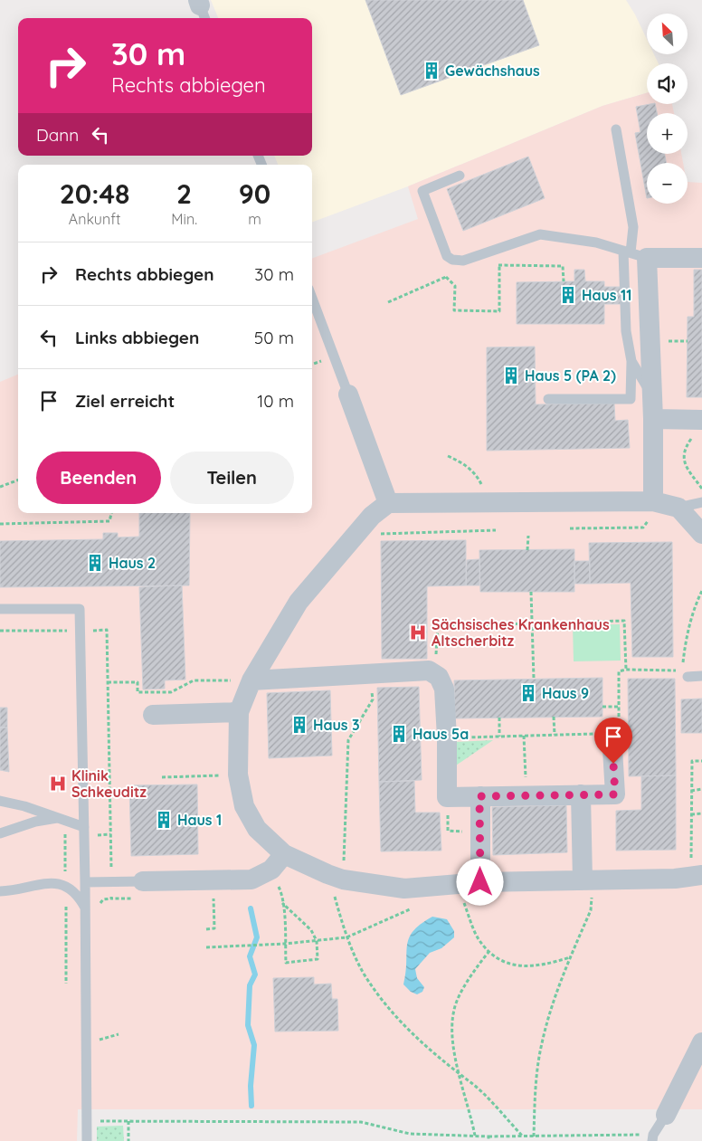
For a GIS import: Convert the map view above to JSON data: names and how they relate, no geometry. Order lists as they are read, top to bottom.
{
  "places": {
    "building": [
      "Gewächshaus",
      "Haus 11",
      "Haus 5 (PA 2)",
      "Haus 2",
      "Haus 9",
      "Haus 3",
      "Haus 5a",
      "Haus 1"
    ],
    "hospital": ["Sächsisches Krankenhaus Altscherbitz", "Klinik Schkeuditz"]
  },
  "north": "top left",
  "page": {
    "map_buttons": ["+", "−"],
    "turn": ["30 m", "Rechts abbiegen"],
    "then": "Dann",
    "eta": [
      "20:48",
      "Ankunft",
      "2",
      "Min.",
      "90",
      "m"
    ],
    "list": [
      {
        "name": "Rechts abbiegen",
        "value": "30 m"
      },
      {
        "name": "Links abbiegen",
        "value": "50 m"
      },
      {
        "name": "Ziel erreicht",
        "value": "10 m"
      }
    ],
    "buttons": ["Beenden", "Teilen"]
  }
}
